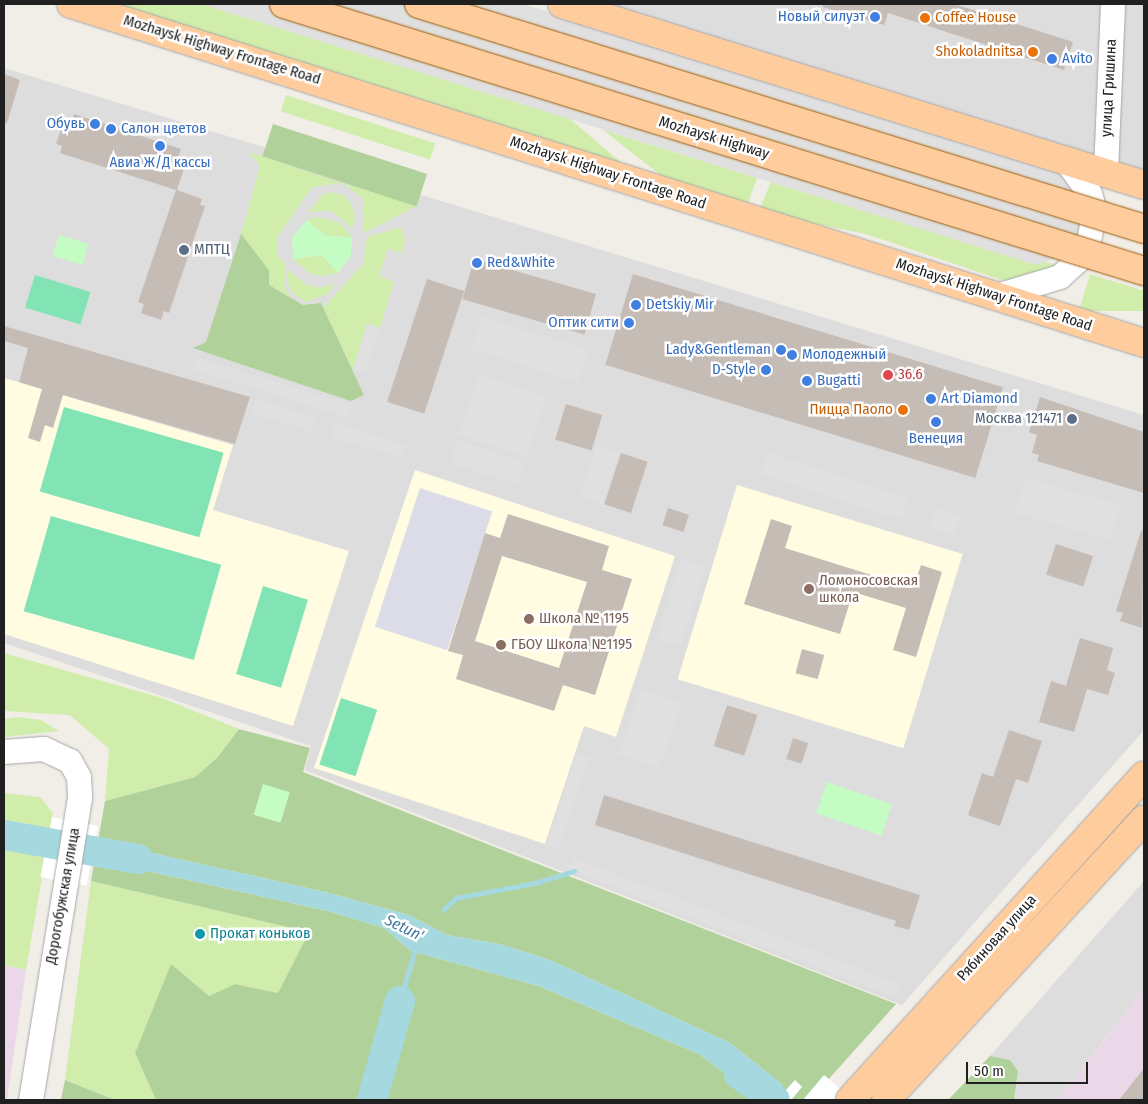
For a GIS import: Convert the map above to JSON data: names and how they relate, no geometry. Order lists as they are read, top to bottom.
{
  "streets": {
    "main road": ["Mozhaysk Highway Frontage Road", "Mozhaysk Highway", "Рябиновая улица"],
    "street": ["улица Гришина", "Дорогобужская улица"]
  },
  "water": ["Setun'"],
  "places": [
    "Новый силуэт",
    "Coffee House",
    "Shokoladnitsa",
    "Avito",
    "Обувь",
    "Салон цветов",
    "Авиа Ж/Д кассы",
    "МПТЦ",
    "Red&White",
    "Detskiy Mir",
    "Оптик сити",
    "Lady&Gentleman",
    "Молодежный",
    "D-Style",
    "36.6",
    "Bugatti",
    "Art Diamond",
    "Пицца Паоло",
    "Москва 121471",
    "Венеция",
    "Ломоносовская школа",
    "Школа № 1195",
    "ГБОУ Школа №1195",
    "Прокат коньков"
  ],
  "scale_bar": "50 m"
}
